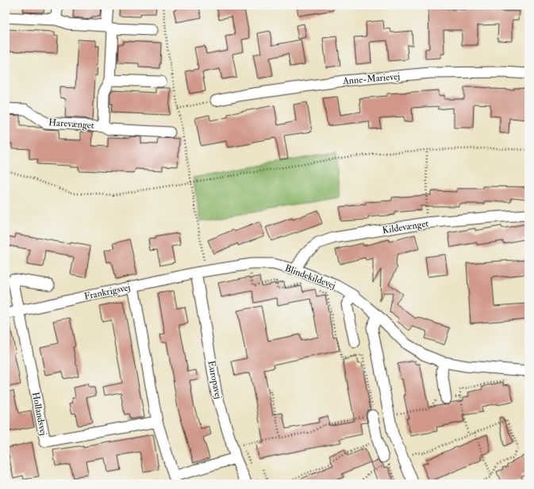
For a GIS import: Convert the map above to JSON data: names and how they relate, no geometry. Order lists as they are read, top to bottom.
{
  "streets": {
    "street": [
      "Anne-Marievej",
      "Harevænget",
      "Kildevænget",
      "Blindekildevej",
      "Frankrigsvej",
      "Europavej",
      "Hollandsvej"
    ]
  },
  "crossings": [
    ["Kildevænget", "Blindekildevej"],
    ["Blindekildevej", "Frankrigsvej"],
    ["Blindekildevej", "Europavej"],
    ["Frankrigsvej", "Europavej"],
    ["Frankrigsvej", "Hollandsvej"]
  ]
}
